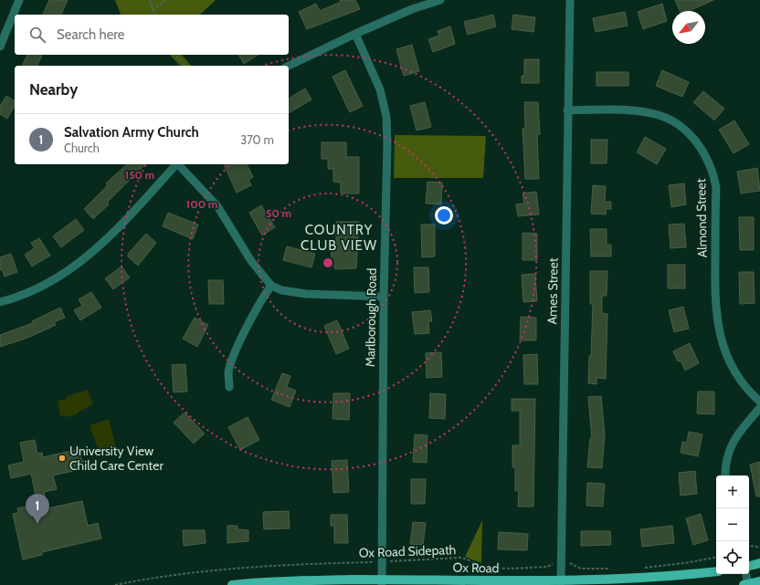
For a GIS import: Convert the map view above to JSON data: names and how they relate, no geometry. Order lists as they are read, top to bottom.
{
  "streets": {
    "main road": ["Ox Road"],
    "street": ["Almond Street", "Ames Street", "Marlborough Road"],
    "path": ["Ox Road Sidepath"]
  },
  "crossings": [
    ["Almond Street", "Ames Street"],
    ["Ames Street", "Ox Road Sidepath"],
    ["Ames Street", "Ox Road"],
    ["Marlborough Road", "Ox Road Sidepath"],
    ["Marlborough Road", "Ox Road"]
  ],
  "districts": ["COUNTRY CLUB VIEW"],
  "places": ["University View Child Care Center"],
  "north": "bottom left",
  "page": {
    "search": "Search here",
    "heading": "Nearby",
    "list": [
      {
        "mark": "1",
        "name": "Salvation Army Church",
        "note": "Church",
        "value": "370 m"
      }
    ],
    "map_buttons": ["+", "−"],
    "pins": "1"
  },
  "rings": ["150 m", "100 m", "50 m"]
}
